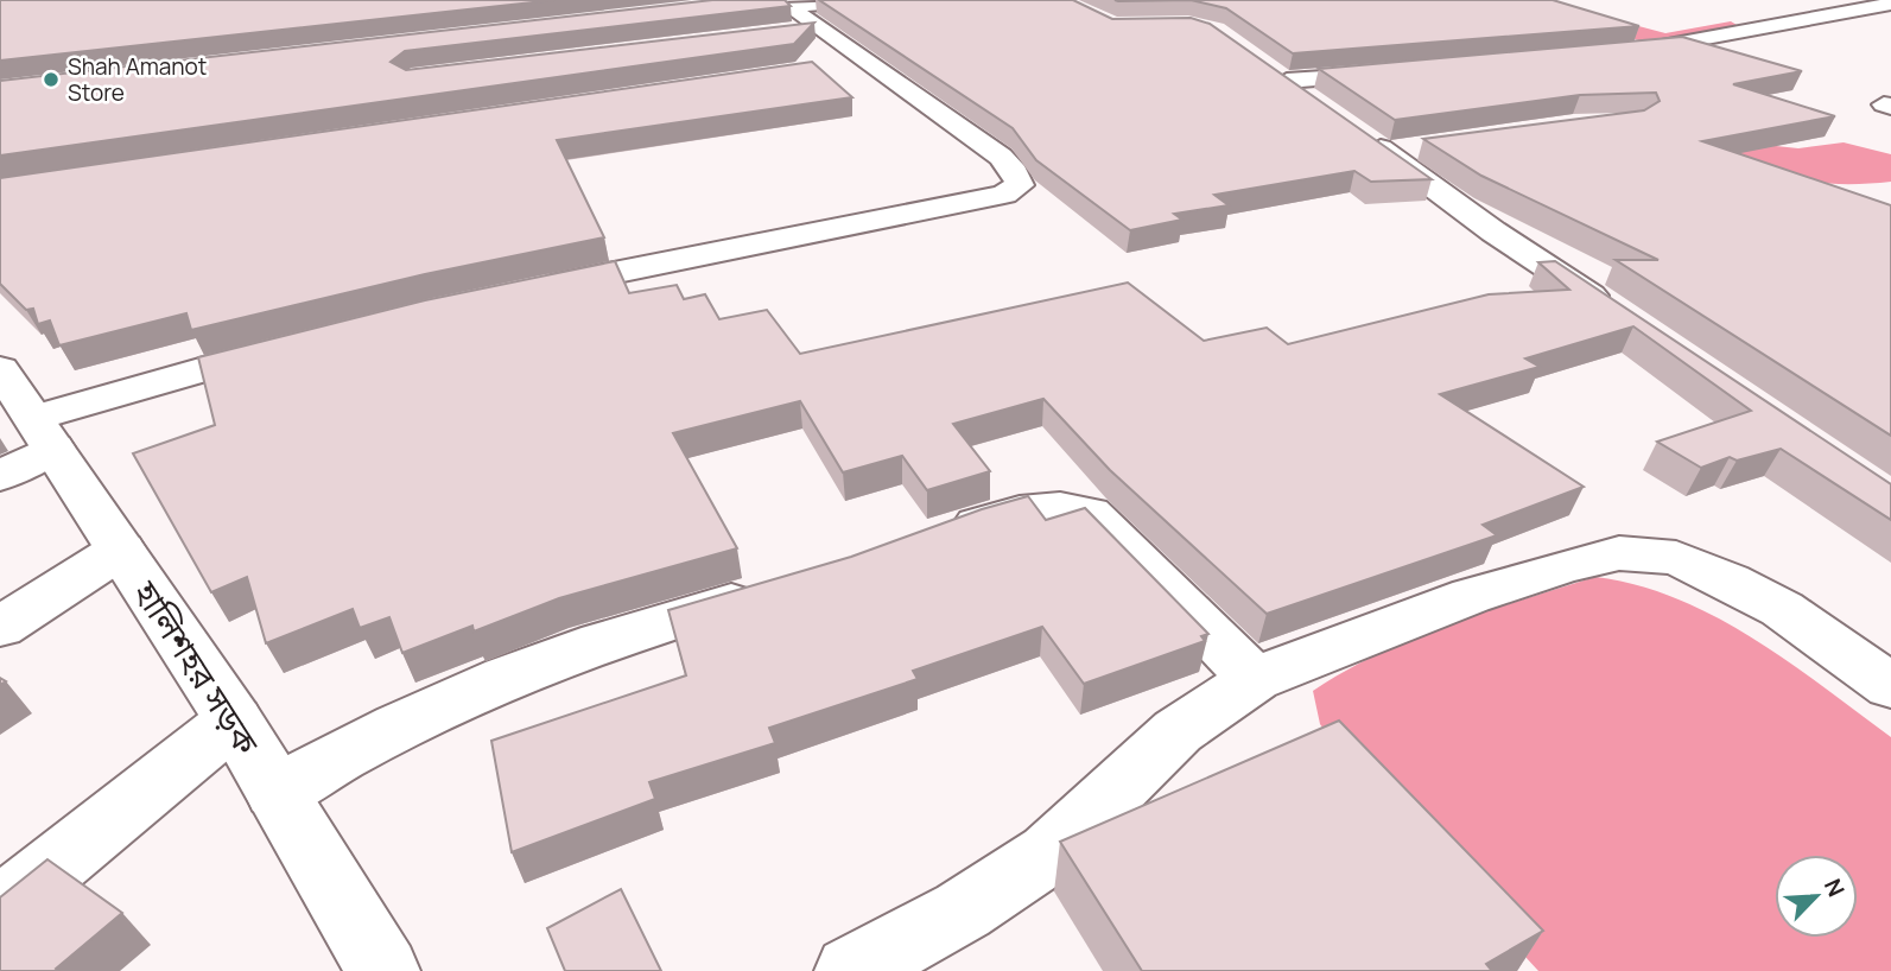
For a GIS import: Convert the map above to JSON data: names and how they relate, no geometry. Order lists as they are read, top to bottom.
{
  "streets": {
    "street": ["হালিশহর সড়ক"]
  },
  "places": ["Shah Amanot Store"],
  "north": "top right"
}
